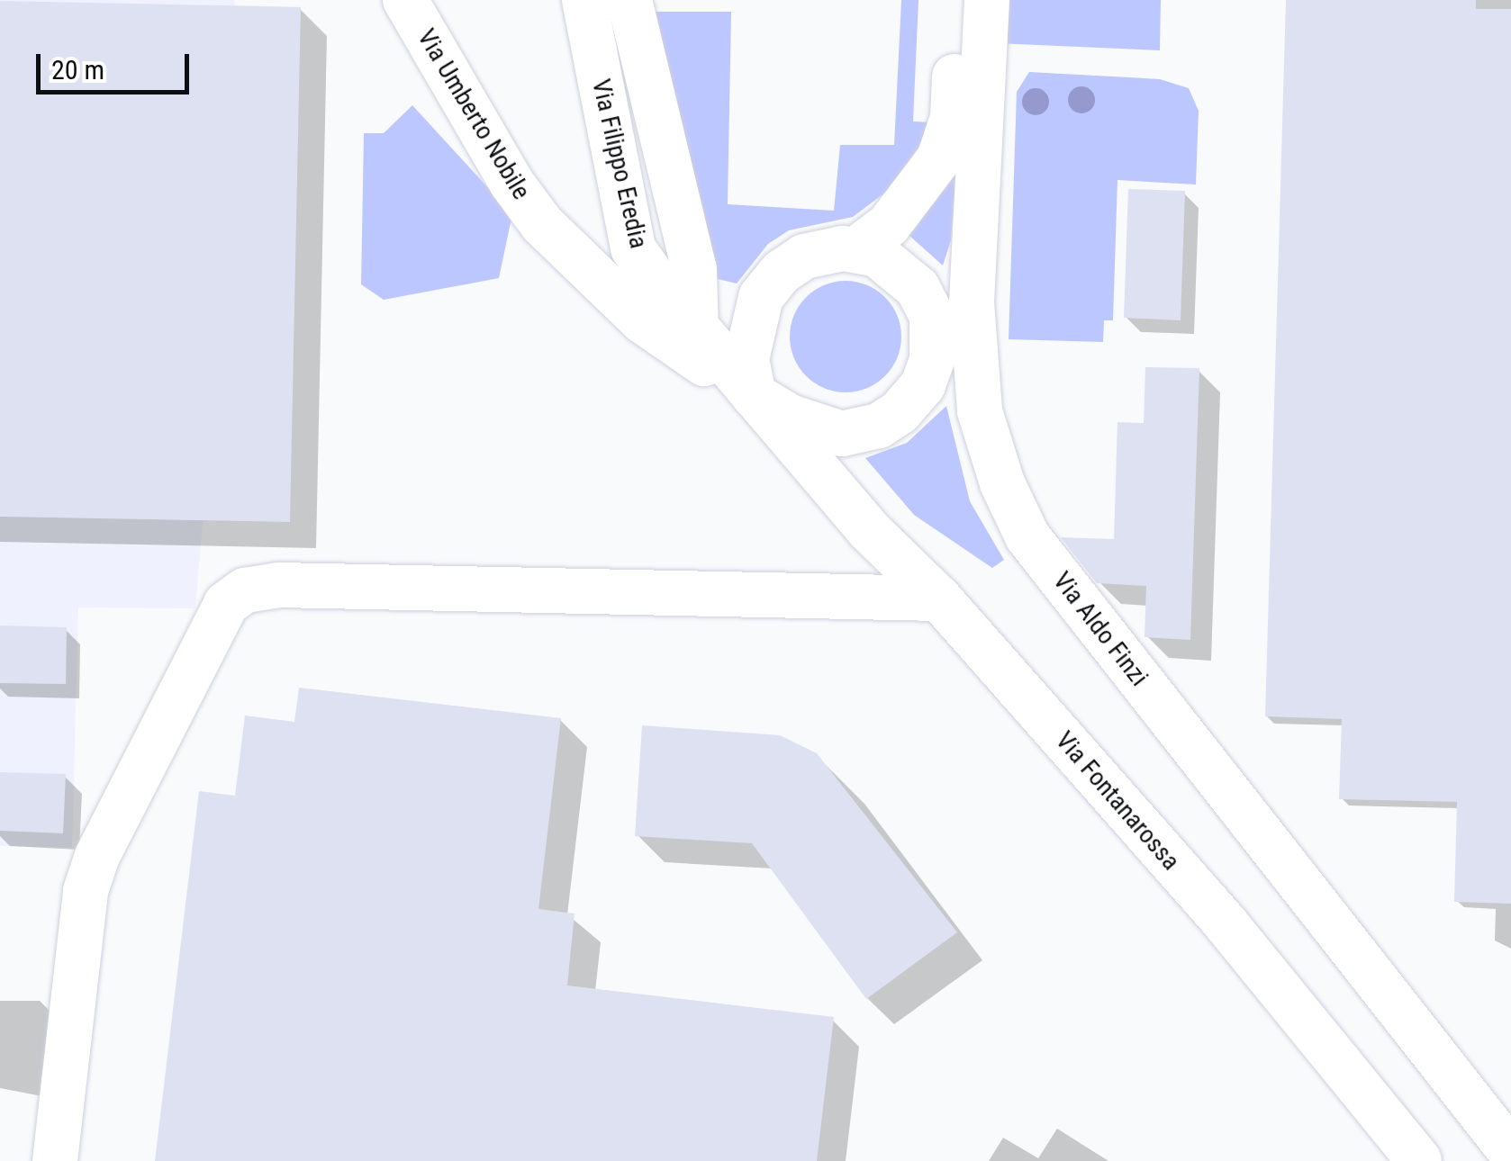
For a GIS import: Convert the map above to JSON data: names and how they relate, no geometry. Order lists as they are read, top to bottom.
{
  "streets": {
    "street": [
      "Via Umberto Nobile",
      "Via Filippo Eredia",
      "Via Aldo Finzi",
      "Via Fontanarossa"
    ]
  },
  "crossings": [
    ["Via Umberto Nobile", "Via Filippo Eredia"],
    ["Via Umberto Nobile", "Via Fontanarossa"],
    ["Via Filippo Eredia", "Via Fontanarossa"]
  ],
  "scale_bar": "20 m"
}
